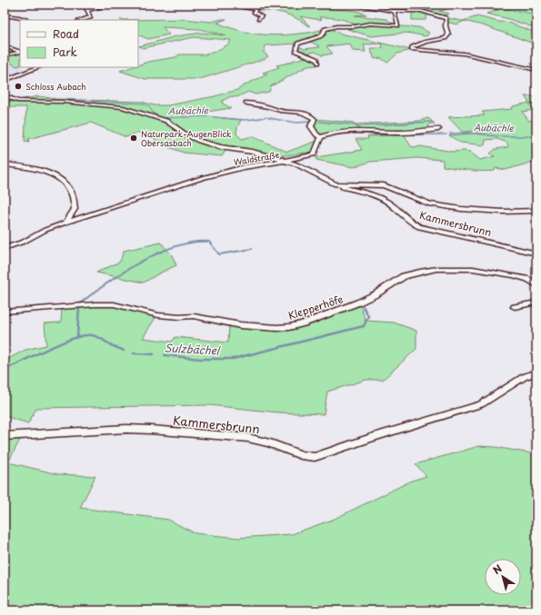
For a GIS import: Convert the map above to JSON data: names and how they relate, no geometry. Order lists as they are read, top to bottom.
{
  "streets": {
    "street": ["Waldstraße", "Kammersbrunn", "Klepperhöfe"]
  },
  "crossings": [
    ["Waldstraße", "Kammersbrunn"]
  ],
  "water": ["Aubächle", "Sulzbächel"],
  "places": ["Schloss Aubach", "Naturpark-AugenBlick Obersasbach"],
  "legend": ["Road", "Park"],
  "north": "top left"
}
